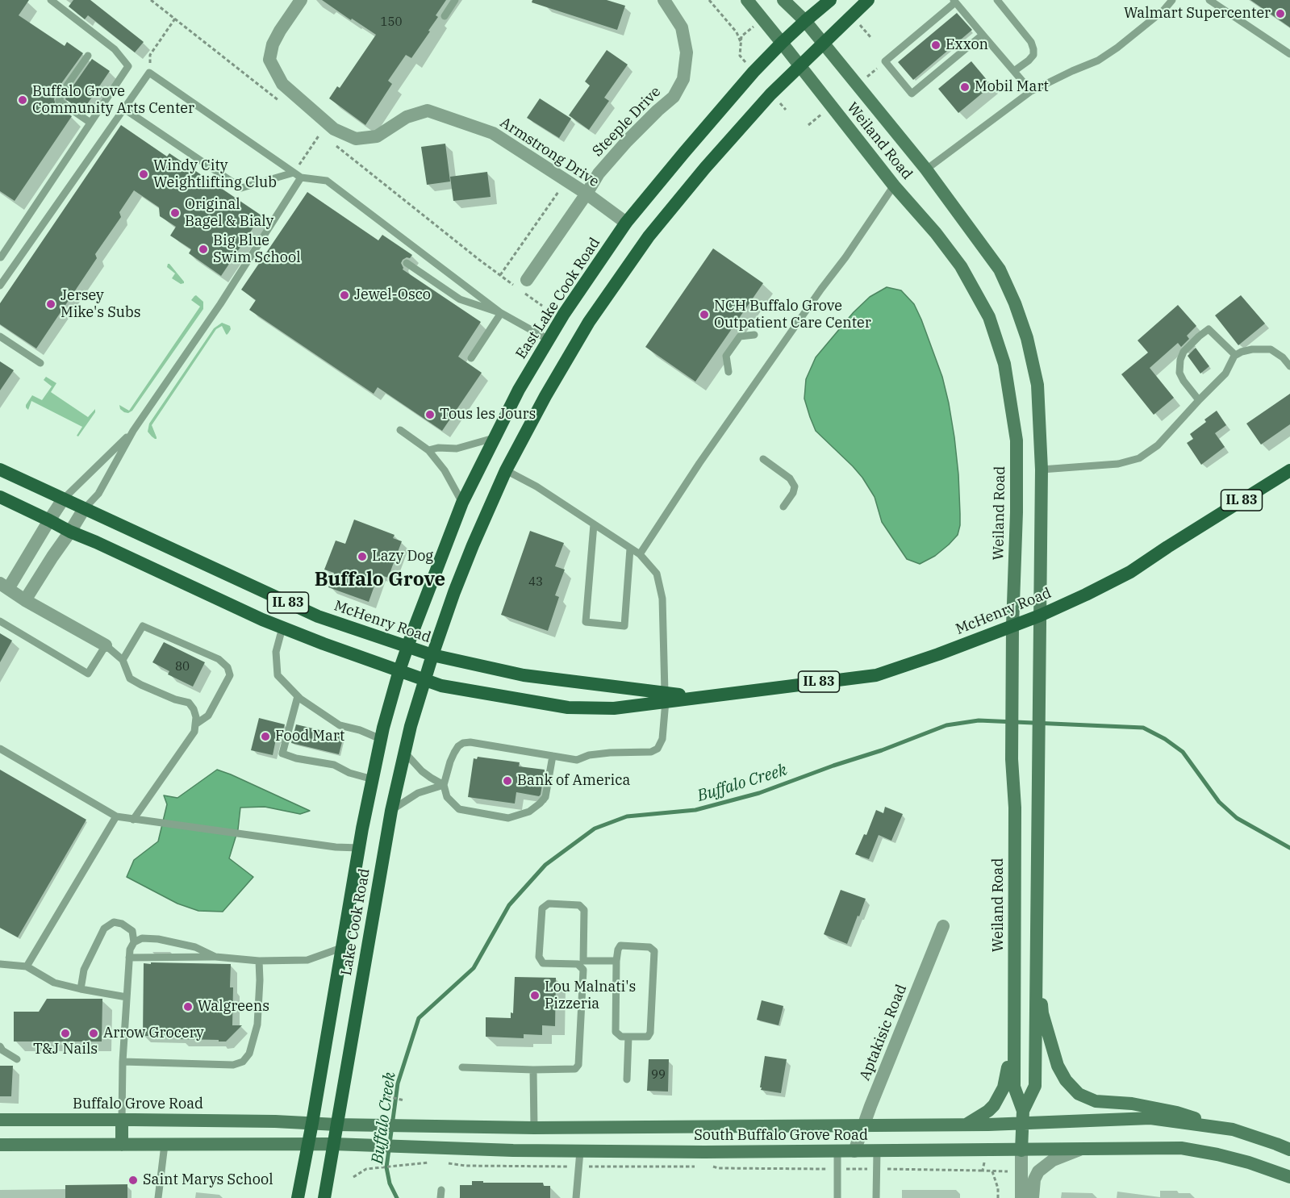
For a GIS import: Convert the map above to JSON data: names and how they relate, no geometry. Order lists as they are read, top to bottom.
{
  "streets": {
    "main road": [
      "Weiland Road",
      "East Lake Cook Road",
      "IL 83",
      "McHenry Road",
      "Lake Cook Road",
      "Buffalo Grove Road",
      "South Buffalo Grove Road"
    ],
    "street": ["Steeple Drive", "Armstrong Drive", "Aptakisic Road"]
  },
  "crossings": [
    ["Steeple Drive", "Armstrong Drive"],
    ["Weiland Road", "East Lake Cook Road"],
    ["Weiland Road", "McHenry Road"],
    ["Weiland Road", "South Buffalo Grove Road"],
    ["Armstrong Drive", "East Lake Cook Road"],
    ["East Lake Cook Road", "McHenry Road"],
    ["East Lake Cook Road", "Lake Cook Road"],
    ["McHenry Road", "Lake Cook Road"],
    ["Lake Cook Road", "South Buffalo Grove Road"],
    ["Aptakisic Road", "South Buffalo Grove Road"],
    ["Buffalo Grove Road", "South Buffalo Grove Road"]
  ],
  "districts": ["Buffalo Grove"],
  "water": ["Buffalo Creek"],
  "places": [
    "Walmart Supercenter",
    "Exxon",
    "Mobil Mart",
    "Buffalo Grove Community Arts Center",
    "Windy City Weightlifting Club",
    "Original Bagel & Bialy",
    "Big Blue Swim School",
    "Jewel-Osco",
    "Jersey Mike's Subs",
    "NCH Buffalo Grove Outpatient Care Center",
    "Tous les Jours",
    "Lazy Dog",
    "Food Mart",
    "Bank of America",
    "Lou Malnati's Pizzeria",
    "Walgreens",
    "T&J Nails",
    "Arrow Grocery",
    "Saint Marys School"
  ],
  "house_numbers": [
    "150",
    "43",
    "80",
    "99"
  ]
}
